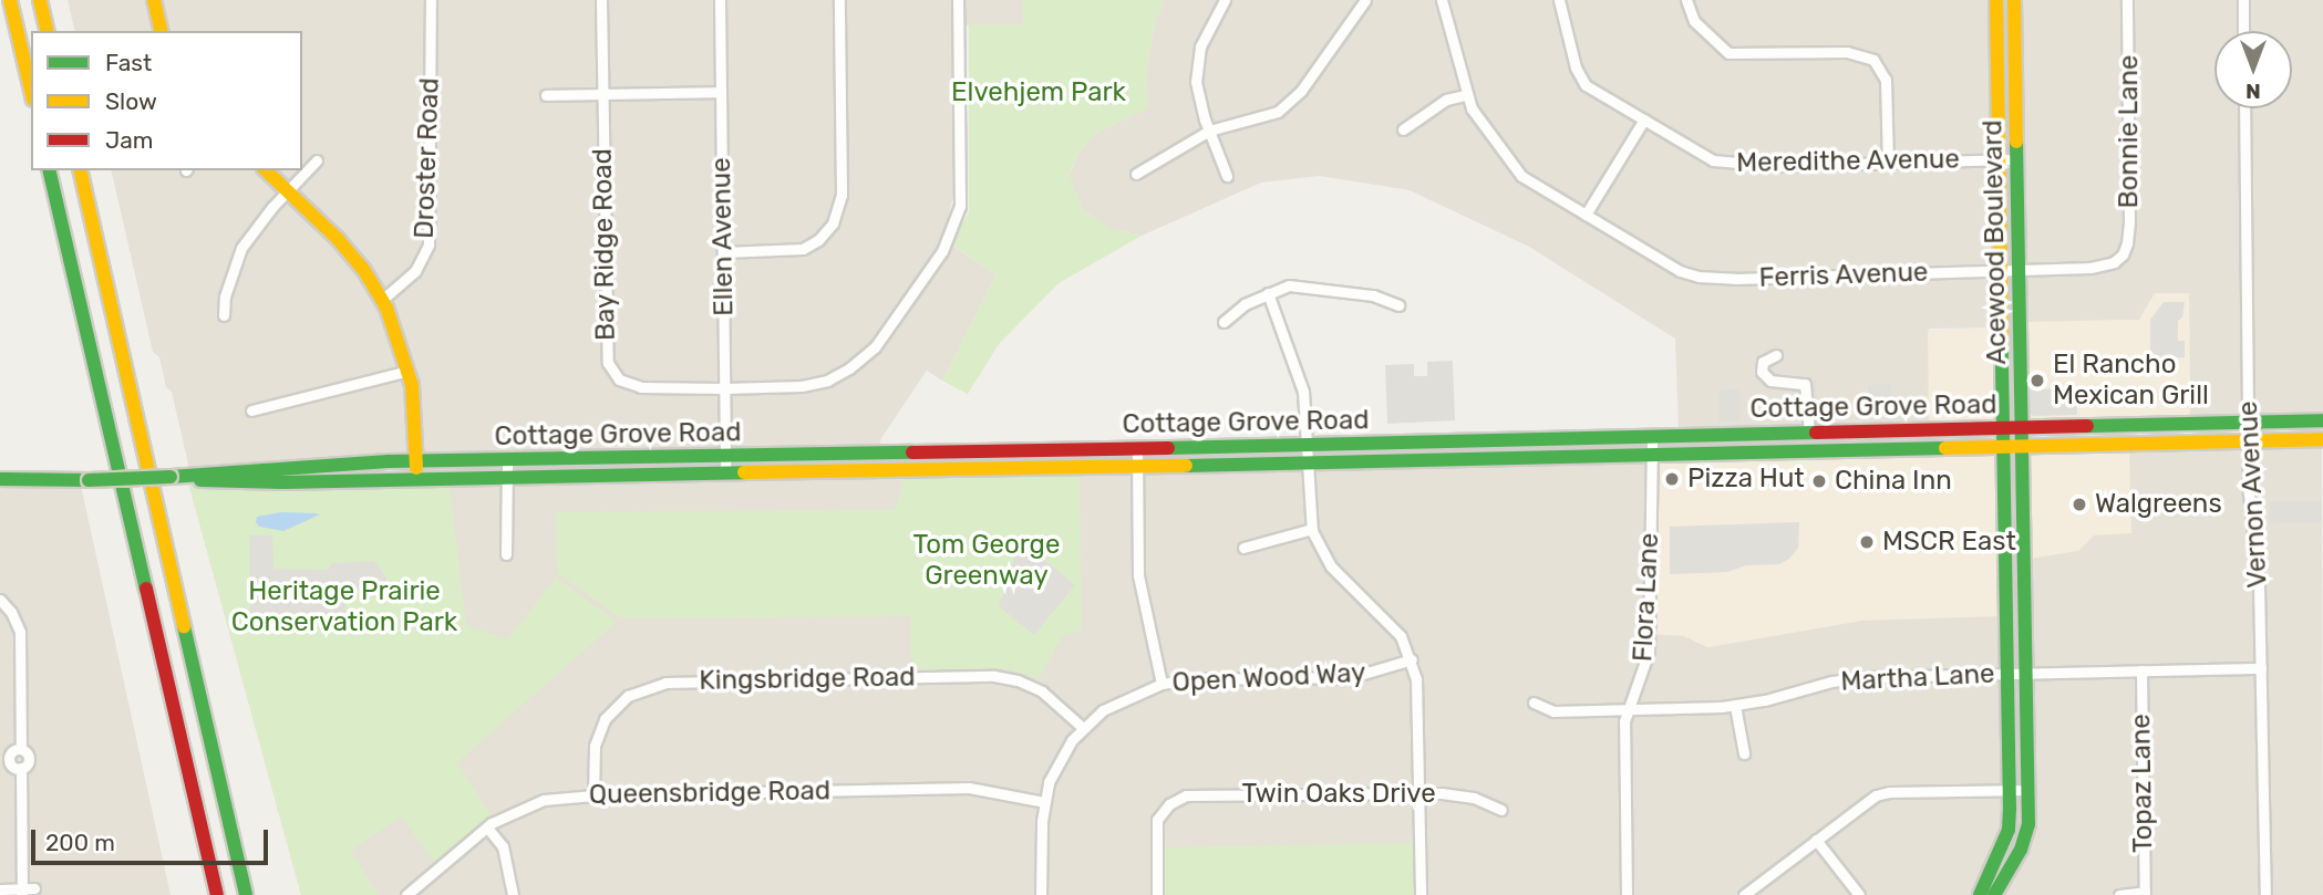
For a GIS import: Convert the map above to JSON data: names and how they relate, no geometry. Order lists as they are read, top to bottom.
{
  "streets": {
    "main road": ["Acewood Boulevard", "Cottage Grove Road"],
    "street": [
      "Bonnie Lane",
      "Droster Road",
      "Meredithe Avenue",
      "Ellen Avenue",
      "Bay Ridge Road",
      "Ferris Avenue",
      "Vernon Avenue",
      "Flora Lane",
      "Open Wood Way",
      "Martha Lane",
      "Kingsbridge Road",
      "Topaz Lane",
      "Queensbridge Road",
      "Twin Oaks Drive"
    ]
  },
  "crossings": [
    ["Bonnie Lane", "Ferris Avenue"],
    ["Meredithe Avenue", "Acewood Boulevard"],
    ["Ellen Avenue", "Bay Ridge Road"],
    ["Ellen Avenue", "Cottage Grove Road"],
    ["Acewood Boulevard", "Ferris Avenue"],
    ["Acewood Boulevard", "Cottage Grove Road"],
    ["Acewood Boulevard", "Martha Lane"],
    ["Cottage Grove Road", "Vernon Avenue"],
    ["Cottage Grove Road", "Flora Lane"],
    ["Vernon Avenue", "Martha Lane"],
    ["Flora Lane", "Martha Lane"],
    ["Open Wood Way", "Kingsbridge Road"],
    ["Open Wood Way", "Queensbridge Road"],
    ["Martha Lane", "Topaz Lane"],
    ["Kingsbridge Road", "Queensbridge Road"]
  ],
  "parks": ["Elvehjem Park", "Tom George Greenway", "Heritage Prairie Conservation Park"],
  "places": [
    "El Rancho Mexican Grill",
    "Pizza Hut",
    "China Inn",
    "Walgreens",
    "MSCR East"
  ],
  "legend": ["Fast", "Slow", "Jam"],
  "scale_bar": "200 m",
  "north": "bottom"
}
